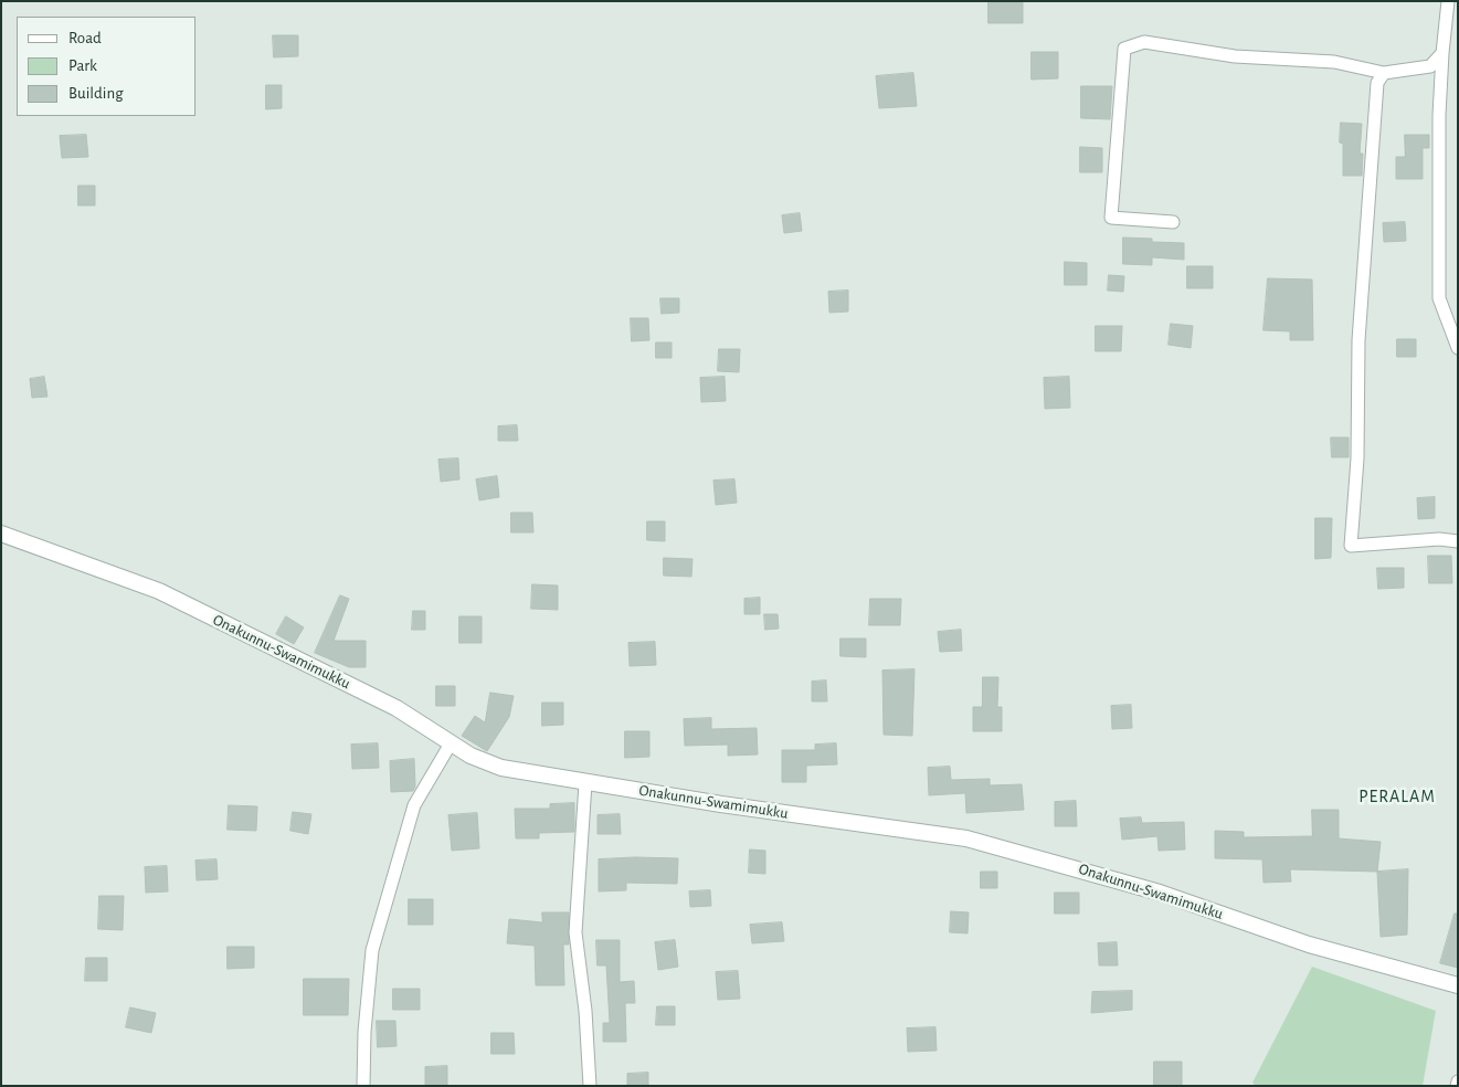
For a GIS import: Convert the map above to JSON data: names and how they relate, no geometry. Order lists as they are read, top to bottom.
{
  "streets": {
    "street": ["Onakunnu-Swamimukku"]
  },
  "districts": ["PERALAM"],
  "legend": ["Road", "Park", "Building"]
}
